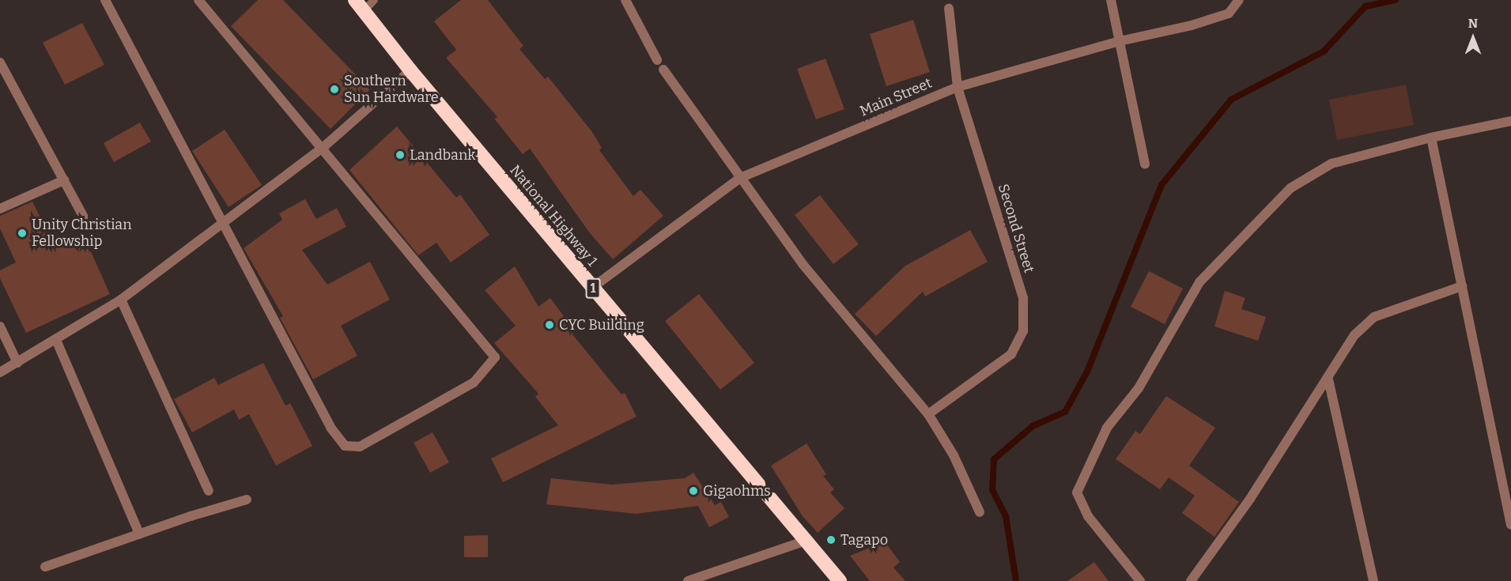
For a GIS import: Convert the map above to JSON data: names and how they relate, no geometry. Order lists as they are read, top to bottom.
{
  "streets": {
    "highway": ["National Highway 1", "1"],
    "street": ["Main Street", "Second Street"]
  },
  "crossings": [
    ["Main Street", "National Highway 1"],
    ["Main Street", "Second Street"]
  ],
  "places": [
    "Southern Sun Hardware",
    "Landbank",
    "Unity Christian Fellowship",
    "CYC Building",
    "Gigaohms",
    "Tagapo"
  ],
  "north": "top"
}
